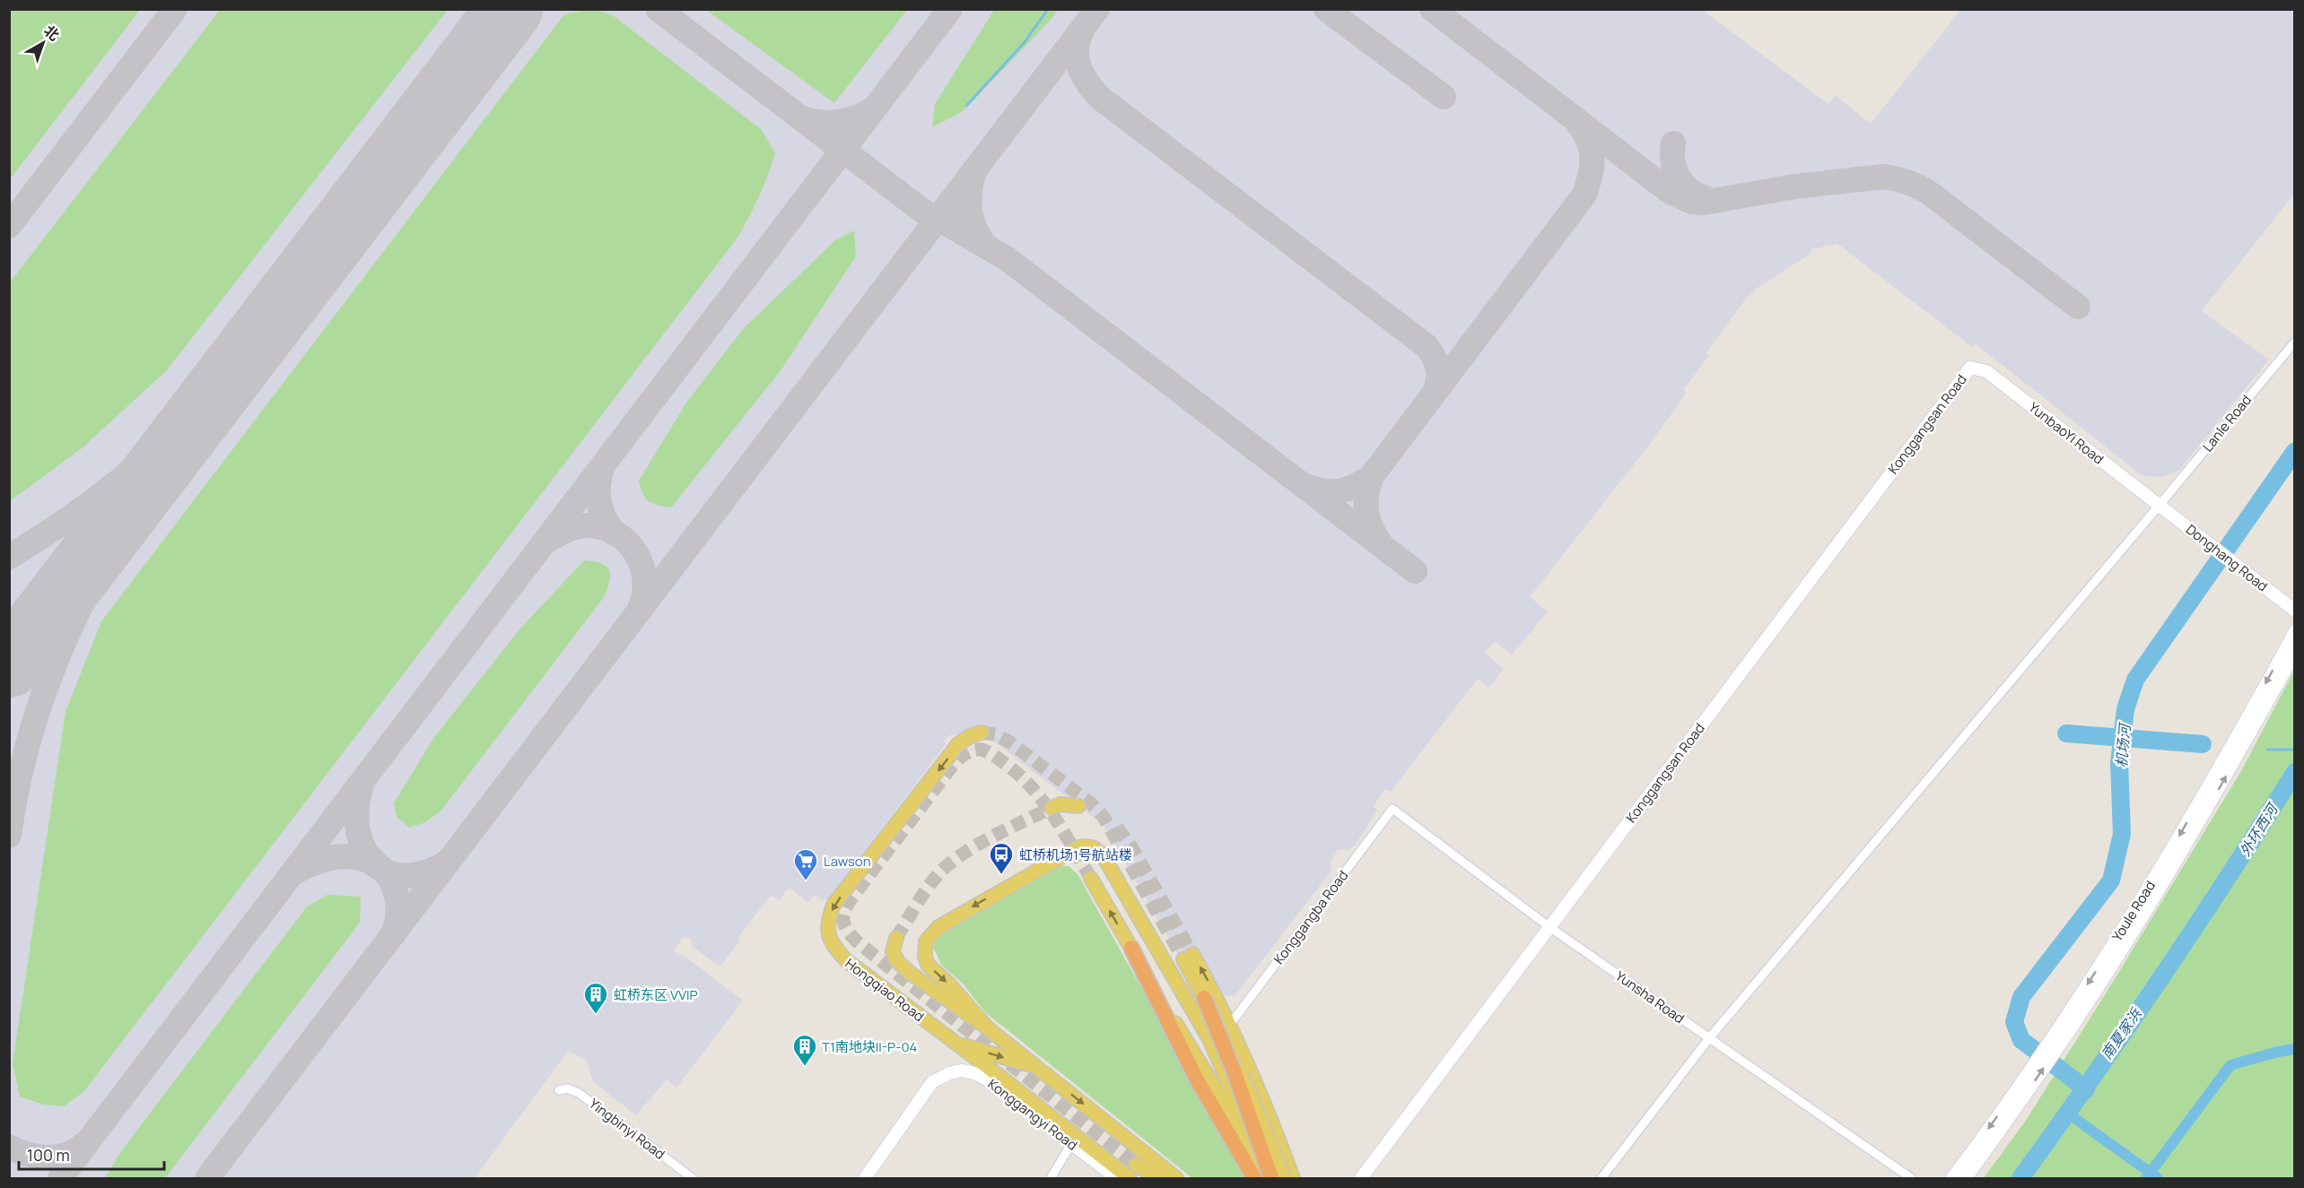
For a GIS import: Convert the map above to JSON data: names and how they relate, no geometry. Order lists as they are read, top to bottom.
{
  "streets": {
    "main road": ["Hongqiao Road"],
    "street": [
      "Lanle Road",
      "Konggangsan Road",
      "YunbaoYi Road",
      "Donghang Road",
      "Youle Road",
      "Konggangba Road",
      "Yunsha Road",
      "Konggangyi Road",
      "Yingbinyi Road"
    ]
  },
  "crossings": [
    ["Lanle Road", "YunbaoYi Road"],
    ["Lanle Road", "Donghang Road"],
    ["Lanle Road", "Yunsha Road"],
    ["Konggangsan Road", "YunbaoYi Road"],
    ["Konggangsan Road", "Yunsha Road"],
    ["YunbaoYi Road", "Donghang Road"],
    ["Konggangba Road", "Yunsha Road"]
  ],
  "water": ["机场河", "外环西河", "南夏家浜"],
  "places": {
    "bus stop": ["虹桥机场1号航站楼"],
    "supermarket": ["Lawson"],
    "building": ["虹桥东区 VVIP", "T1南地块II-P-04"]
  },
  "scale_bar": "100 m",
  "north": "top right"
}
